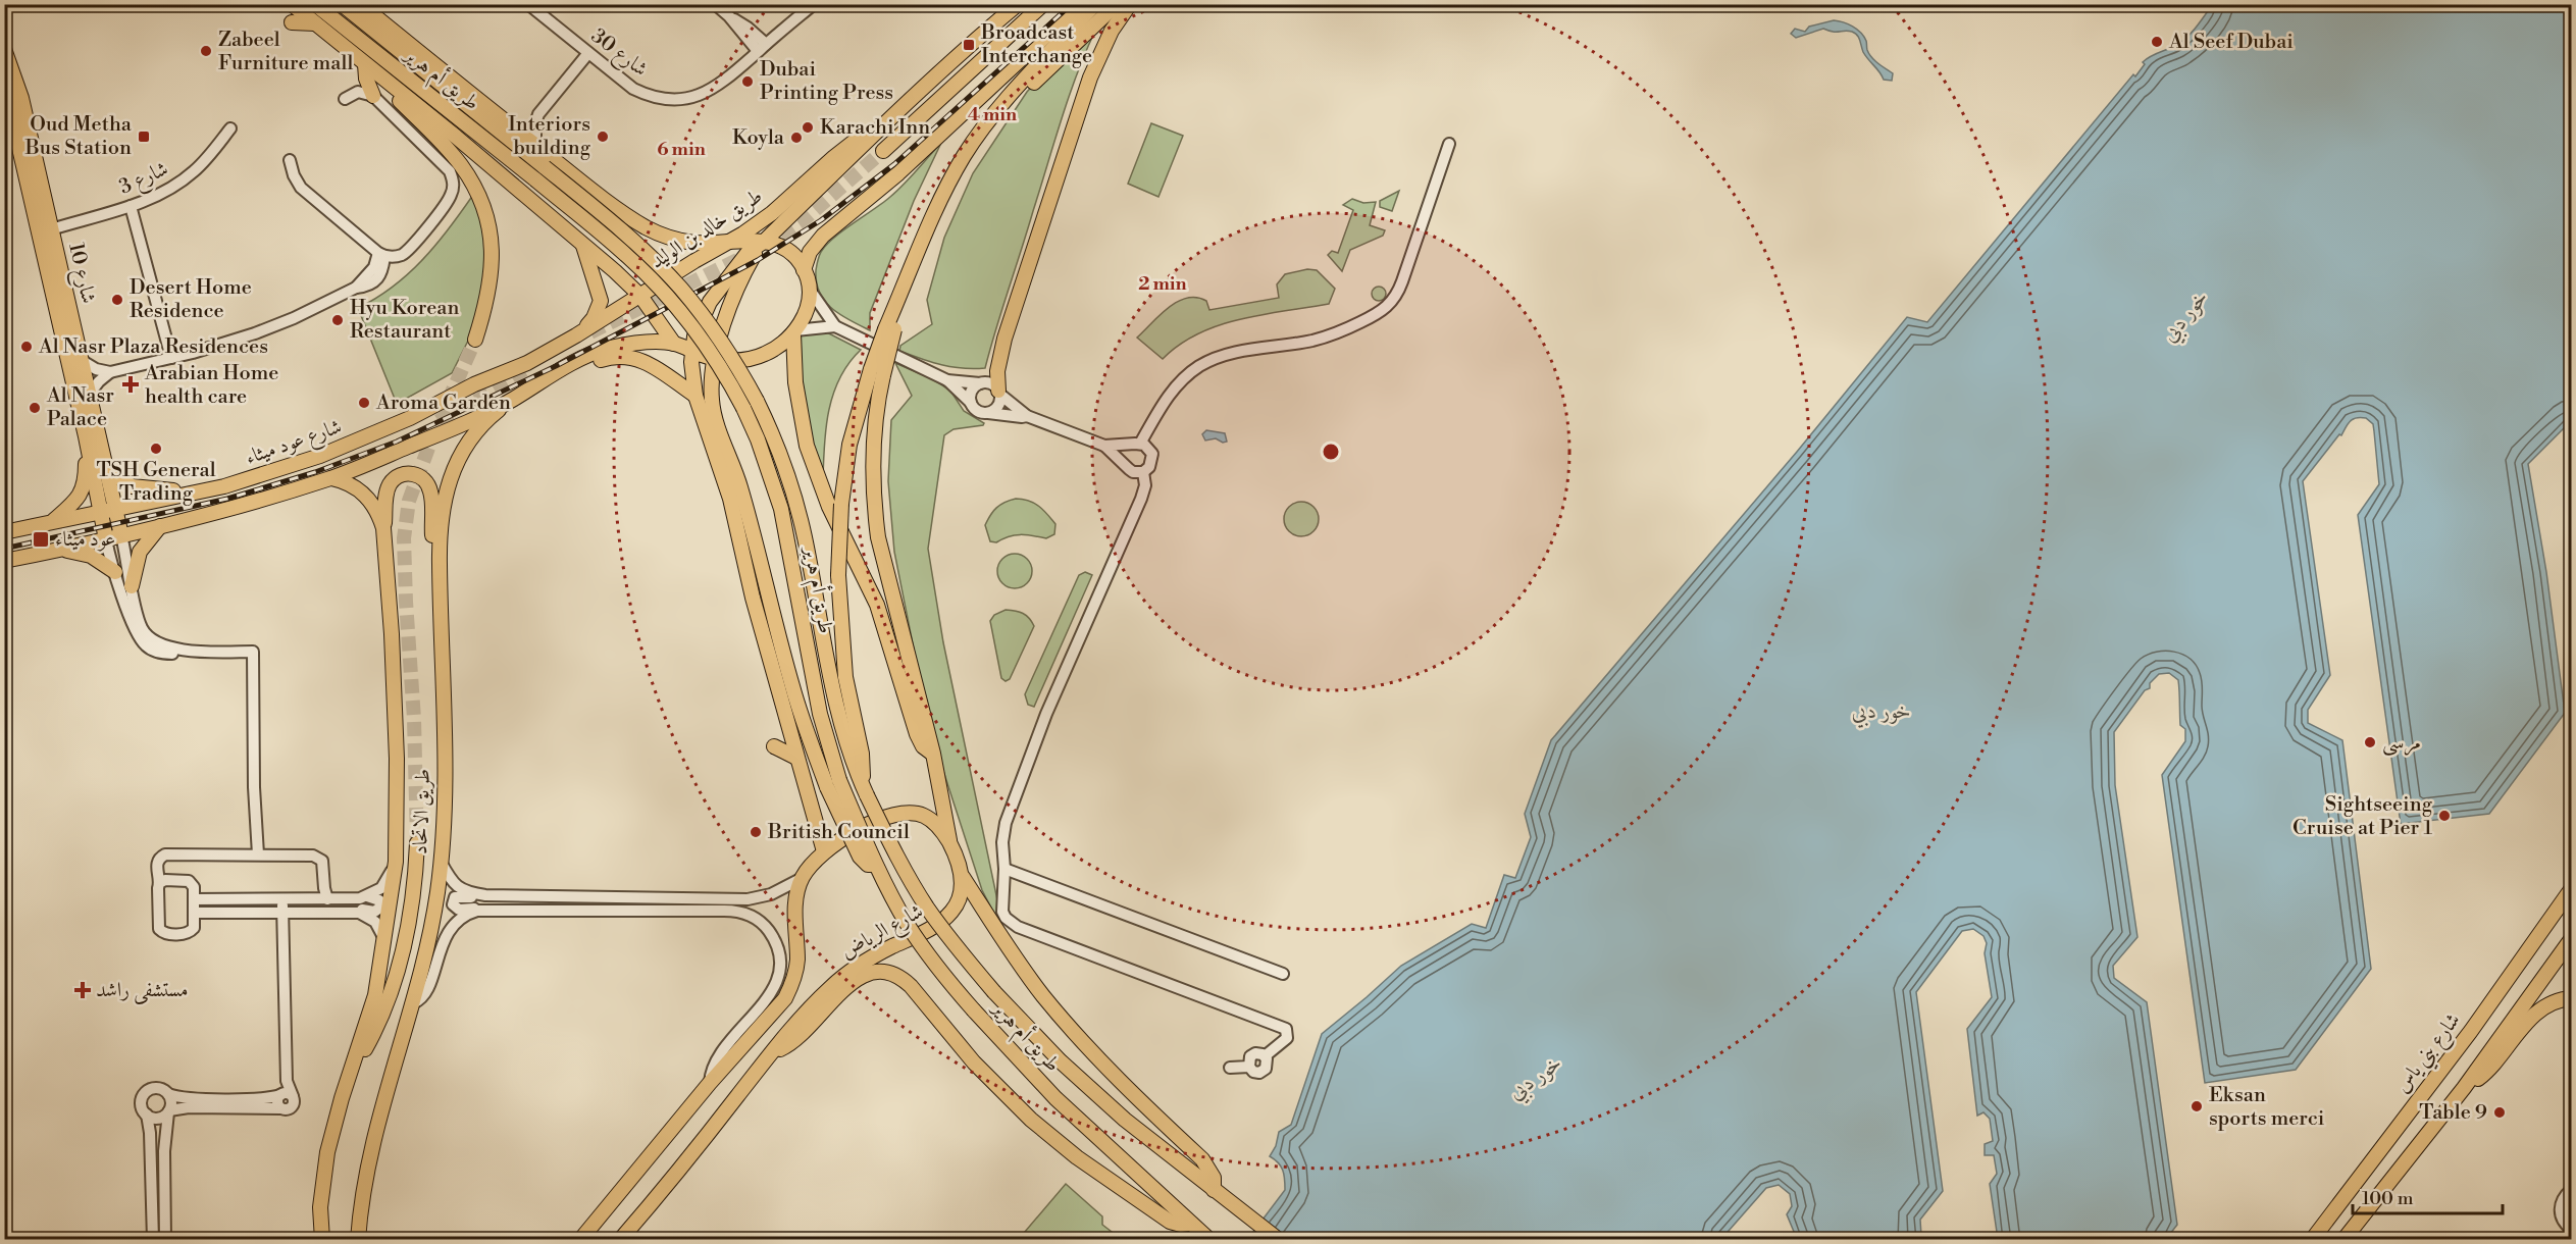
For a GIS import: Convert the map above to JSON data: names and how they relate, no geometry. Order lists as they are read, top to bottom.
{
  "streets": {
    "main road": [
      "طريق أم هرير",
      "طريق خالد بن الوليد",
      "شارع 10",
      "شارع عود ميثاء",
      "طريق الاتحاد",
      "شارع الرياض",
      "شارع بني ياس"
    ],
    "street": ["شارع 30", "شارع 3"]
  },
  "crossings": [
    ["شارع 3", "شارع 10"],
    ["طريق خالد بن الوليد", "شارع عود ميثاء"],
    ["شارع 10", "شارع عود ميثاء"]
  ],
  "water": ["خور دبي"],
  "places": {
    "other": [
      "Al Seef Dubai",
      "Zabeel Furniture mall",
      "Dubai Printing Press",
      "Karachi Inn",
      "Interiors building",
      "Koyla",
      "Desert Home Residence",
      "Hyu Korean Restaurant",
      "Al Nasr Plaza Residences",
      "Aroma Garden",
      "Al Nasr Palace",
      "TSH General Trading",
      "مرسی",
      "Sightseeing Cruise at Pier 1",
      "British Council",
      "Eksan sports merci",
      "Table 9"
    ],
    "transit": ["Broadcast Interchange", "Oud Metha Bus Station", "عود ميثاء"],
    "health": ["Arabian Home health care", "مستشفى راشد"]
  },
  "scale_bar": "100 m",
  "rings": ["4 min", "6 min", "2 min"]
}
